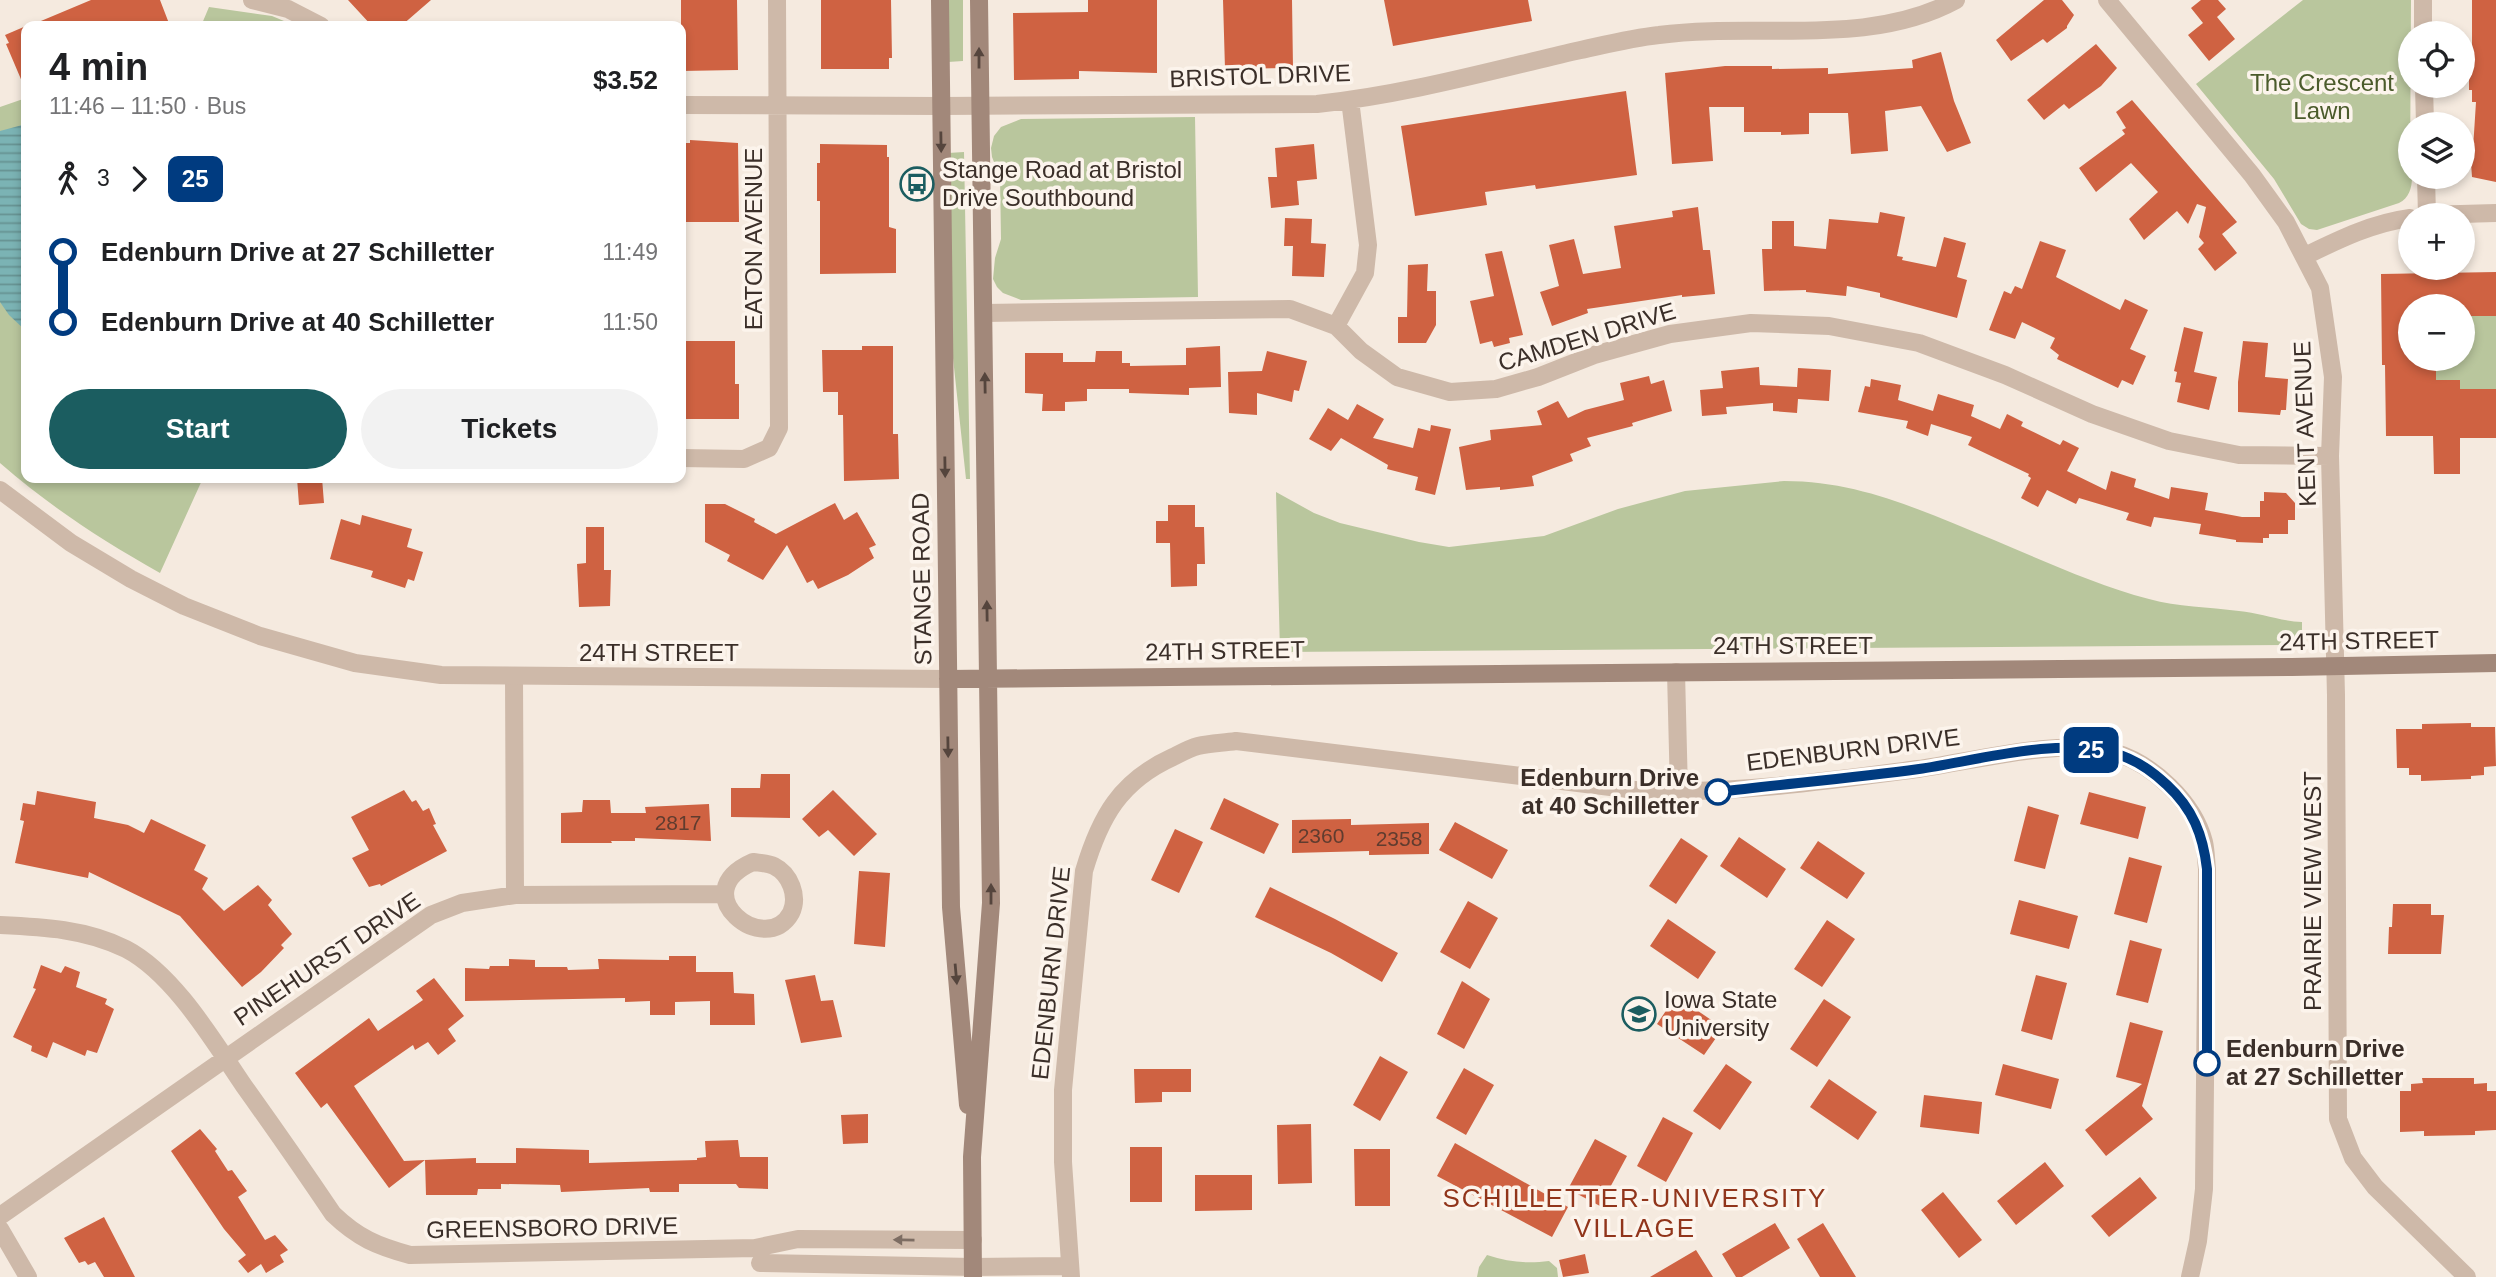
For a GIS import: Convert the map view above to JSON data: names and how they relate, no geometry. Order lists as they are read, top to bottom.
{
  "streets": {
    "main road": ["STANGE ROAD", "24TH STREET"],
    "street": [
      "BRISTOL DRIVE",
      "EATON AVENUE",
      "CAMDEN DRIVE",
      "KENT AVENUE",
      "EDENBURN DRIVE",
      "PRAIRIE VIEW WEST",
      "PINEHURST DRIVE",
      "GREENSBORO DRIVE"
    ]
  },
  "crossings": [
    ["BRISTOL DRIVE", "EATON AVENUE"],
    ["BRISTOL DRIVE", "STANGE ROAD"],
    ["CAMDEN DRIVE", "KENT AVENUE"],
    ["CAMDEN DRIVE", "STANGE ROAD"],
    ["KENT AVENUE", "24TH STREET"],
    ["KENT AVENUE", "PRAIRIE VIEW WEST"],
    ["STANGE ROAD", "24TH STREET"],
    ["STANGE ROAD", "GREENSBORO DRIVE"],
    ["24TH STREET", "PRAIRIE VIEW WEST"],
    ["EDENBURN DRIVE", "GREENSBORO DRIVE"],
    ["PINEHURST DRIVE", "GREENSBORO DRIVE"]
  ],
  "districts": ["SCHILLETTER-UNIVERSITY VILLAGE"],
  "parks": ["The Crescent Lawn"],
  "places": {
    "bus stop": ["Stange Road at Bristol Drive Southbound"],
    "other": ["Edenburn Drive at 40 Schilletter", "Edenburn Drive at 27 Schilletter"],
    "school or university": ["Iowa State University"]
  },
  "lines": ["bus line 25"],
  "house_numbers": ["2817", "2360", "2358"],
  "page": {
    "on_map": "25",
    "map_buttons": ["+", "−"],
    "heading": ["4 min", "11:46 – 11:50 · Bus", "$3.52"],
    "legs": ["3", "25"],
    "list": [
      {
        "name": "Edenburn Drive at 27 Schilletter",
        "value": "11:49"
      },
      {
        "name": "Edenburn Drive at 40 Schilletter",
        "value": "11:50"
      }
    ],
    "buttons": ["Start", "Tickets"]
  }
}
